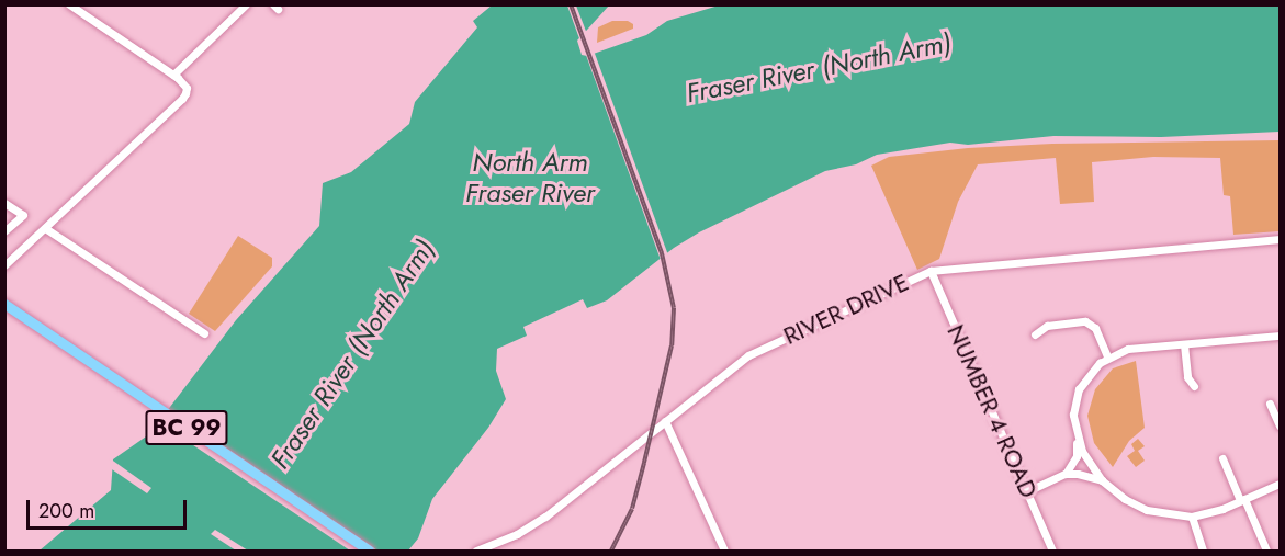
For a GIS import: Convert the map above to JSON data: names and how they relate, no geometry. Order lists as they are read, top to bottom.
{
  "streets": {
    "highway": ["BC 99"],
    "street": ["RIVER DRIVE", "NUMBER 4 ROAD"]
  },
  "crossings": [
    ["RIVER DRIVE", "NUMBER 4 ROAD"]
  ],
  "water": ["Fraser River (North Arm)", "North Arm Fraser River"],
  "scale_bar": "200 m"
}
